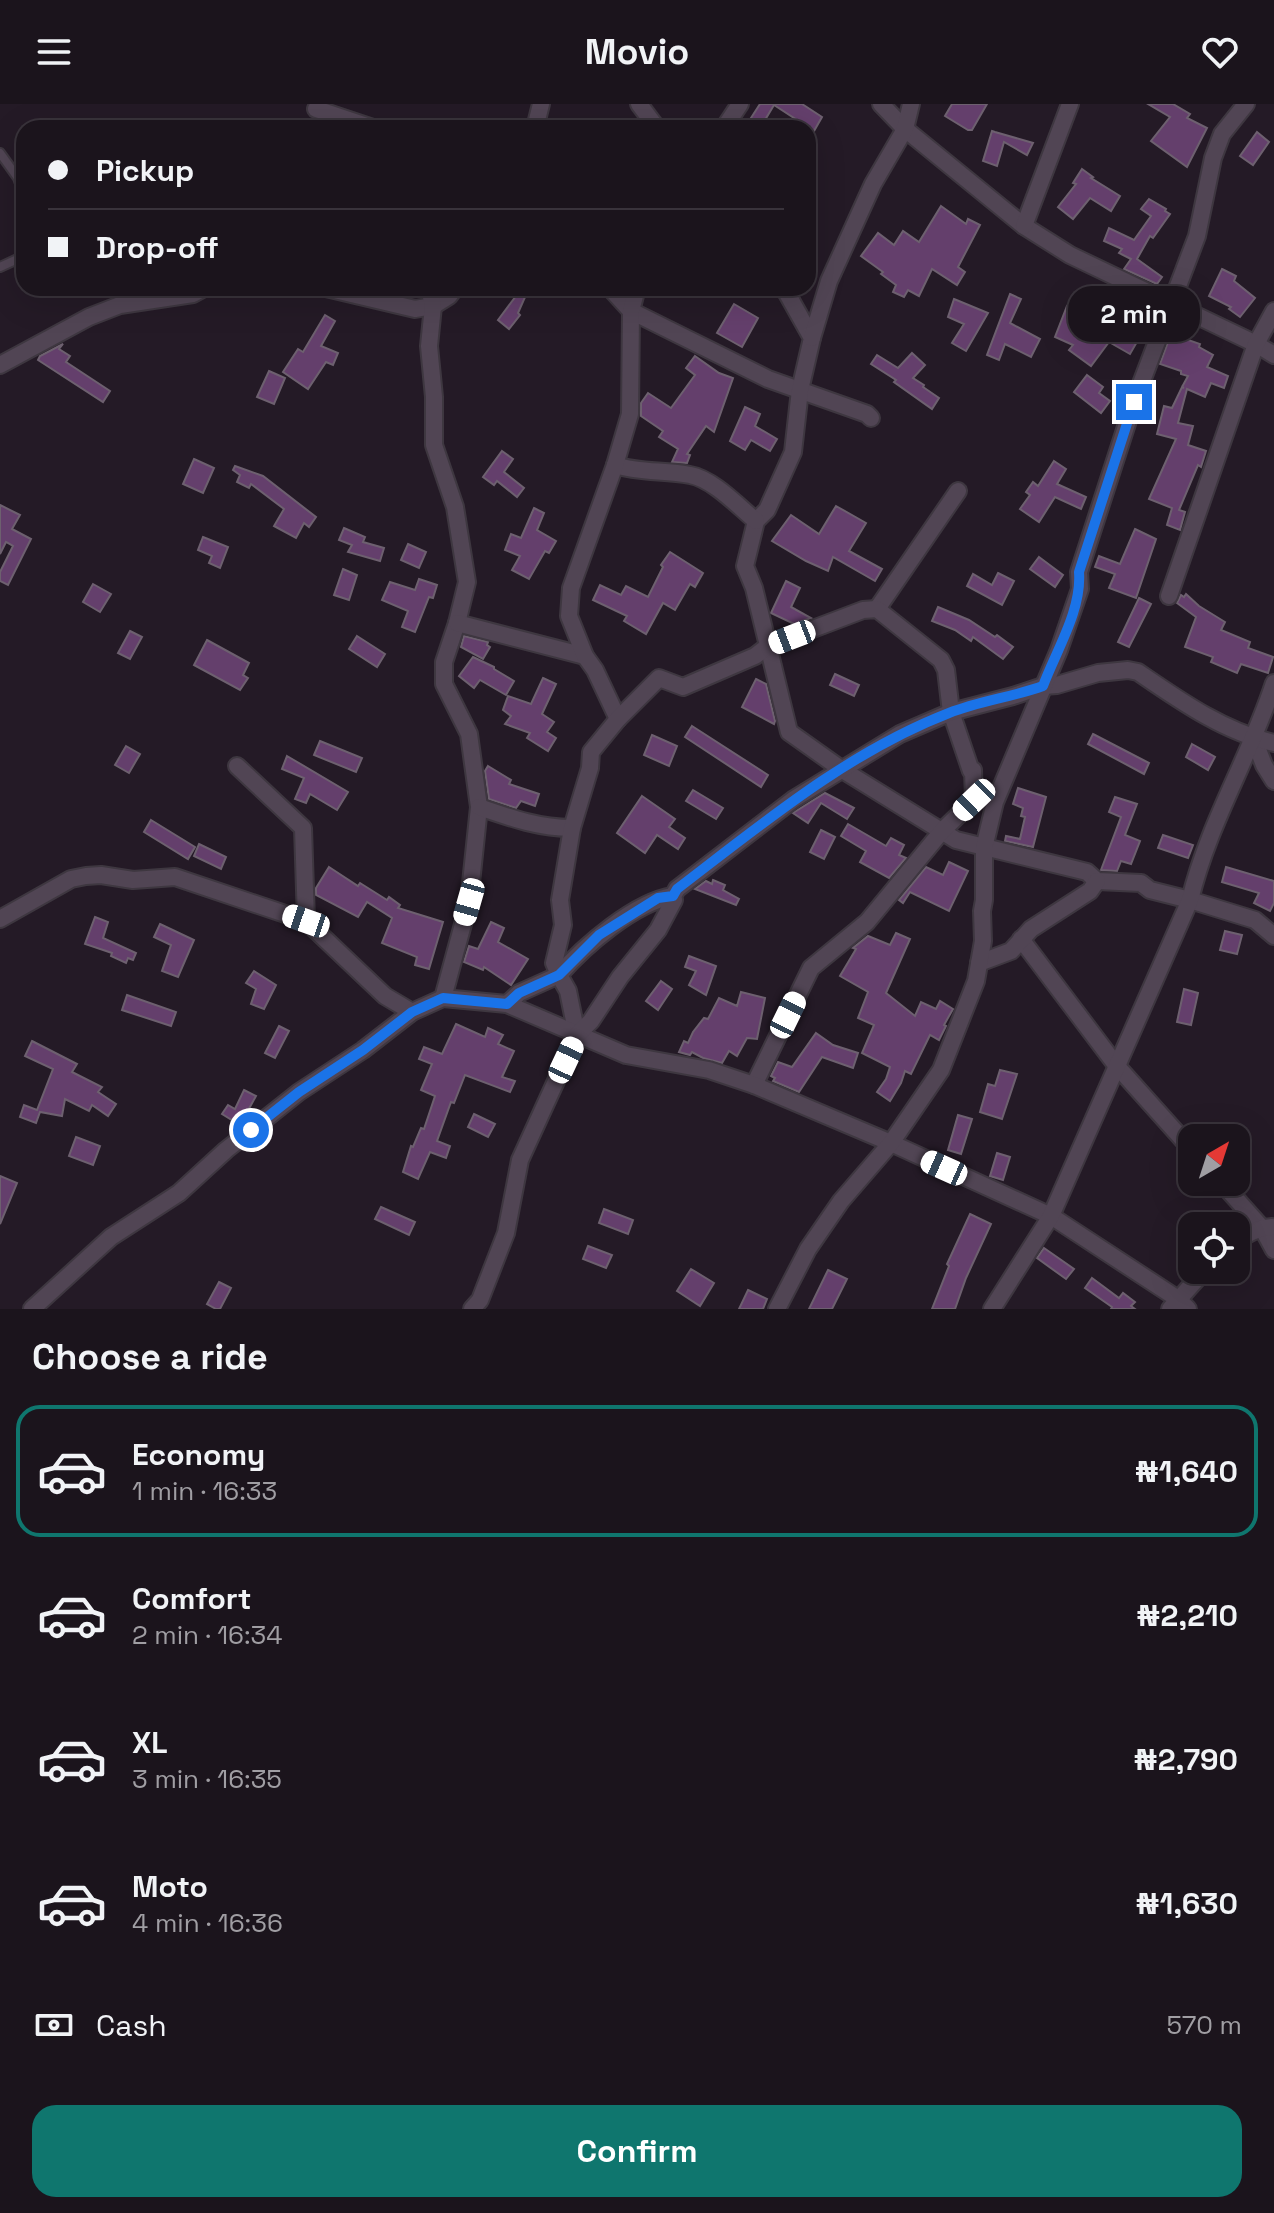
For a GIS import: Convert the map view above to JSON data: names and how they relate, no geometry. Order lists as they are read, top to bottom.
{
  "north": "top right",
  "page": {
    "header": "Movio",
    "banner": ["Pickup", "Drop-off"],
    "bubble": "2 min",
    "heading": "Choose a ride",
    "list": [
      {
        "name": "Economy",
        "note": "1 min · 16:33",
        "value": "₦1,640"
      },
      {
        "name": "Comfort",
        "note": "2 min · 16:34",
        "value": "₦2,210"
      },
      {
        "name": "XL",
        "note": "3 min · 16:35",
        "value": "₦2,790"
      },
      {
        "name": "Moto",
        "note": "4 min · 16:36",
        "value": "₦1,630"
      }
    ],
    "pay": ["Cash", "570 m"],
    "buttons": "Confirm"
  }
}
